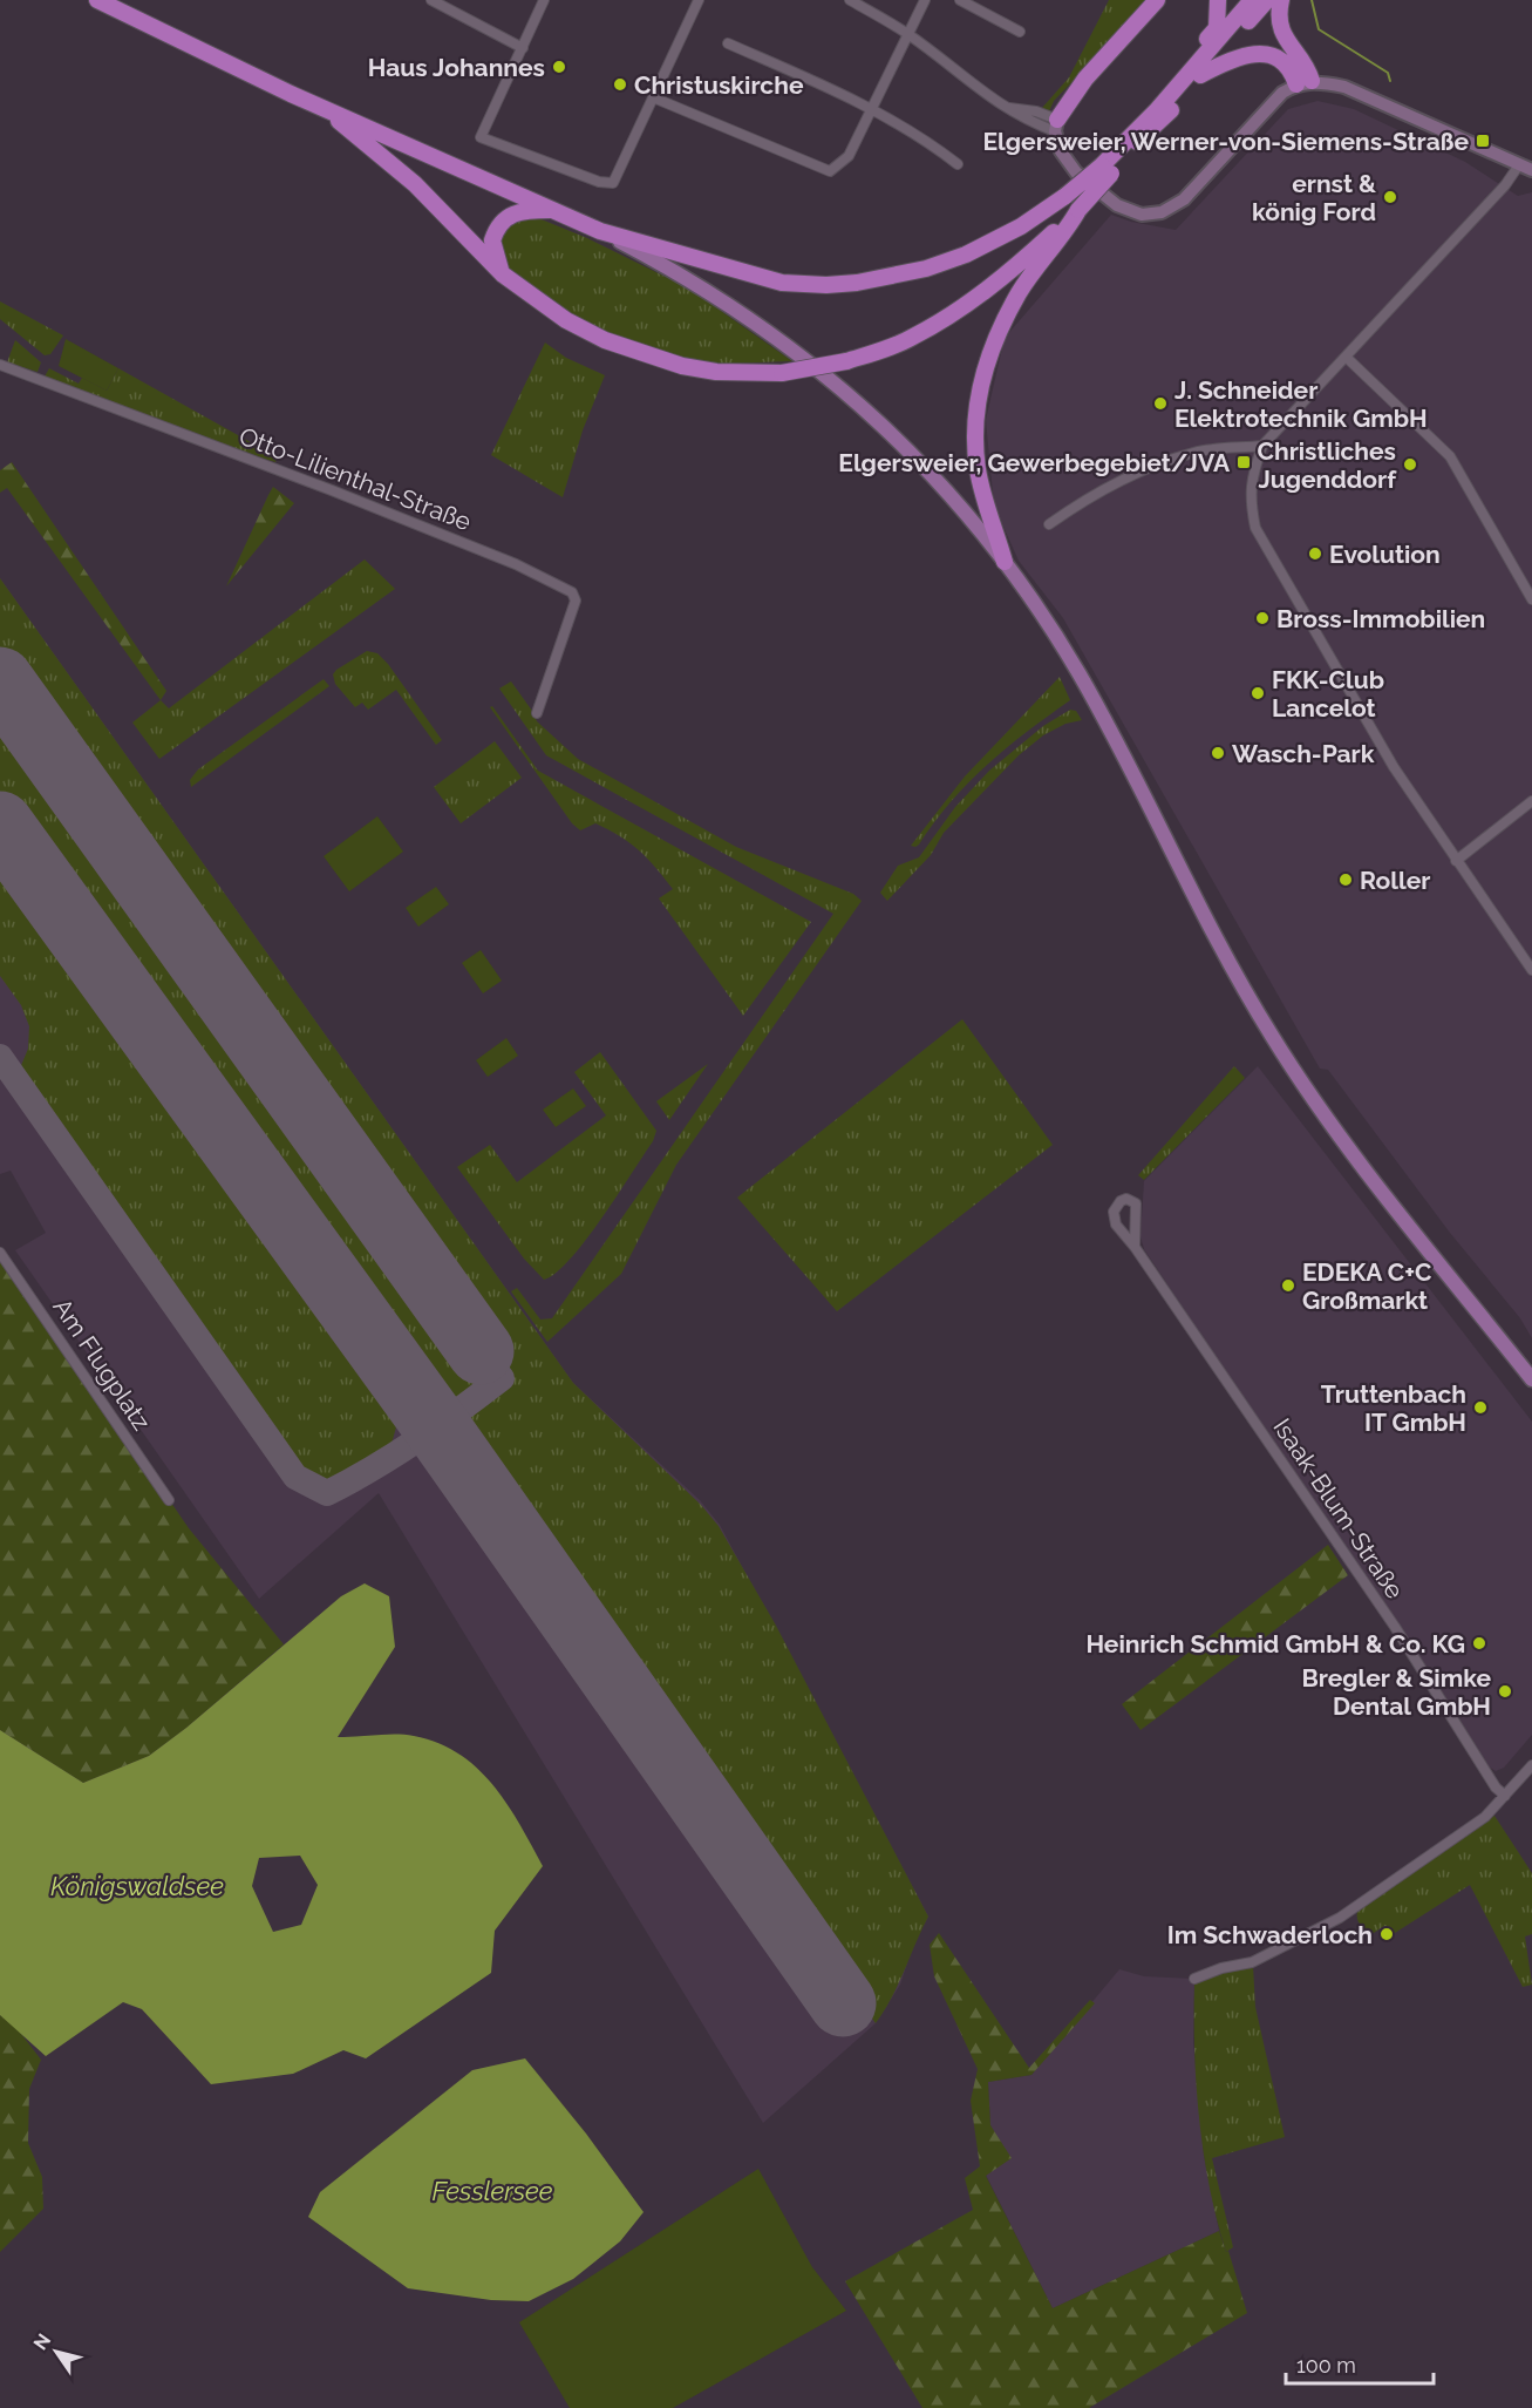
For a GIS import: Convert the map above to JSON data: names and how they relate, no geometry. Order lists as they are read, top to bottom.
{
  "streets": {
    "street": ["Otto-Lilienthal-Straße", "Am Flugplatz", "Isaak-Blum-Straße"]
  },
  "water": ["Königswaldsee", "Fesslersee"],
  "places": {
    "other": [
      "Haus Johannes",
      "Christuskirche",
      "ernst & könig Ford",
      "J. Schneider Elektrotechnik GmbH",
      "Christliches Jugenddorf",
      "Evolution",
      "Bross-Immobilien",
      "FKK-Club Lancelot",
      "Wasch-Park",
      "Roller",
      "EDEKA C+C Großmarkt",
      "Truttenbach IT GmbH",
      "Heinrich Schmid GmbH & Co. KG",
      "Bregler & Simke Dental GmbH",
      "Im Schwaderloch"
    ],
    "transit": ["Elgersweier, Werner-von-Siemens-Straße", "Elgersweier, Gewerbegebiet/JVA"]
  },
  "scale_bar": "100 m",
  "north": "top left"
}
